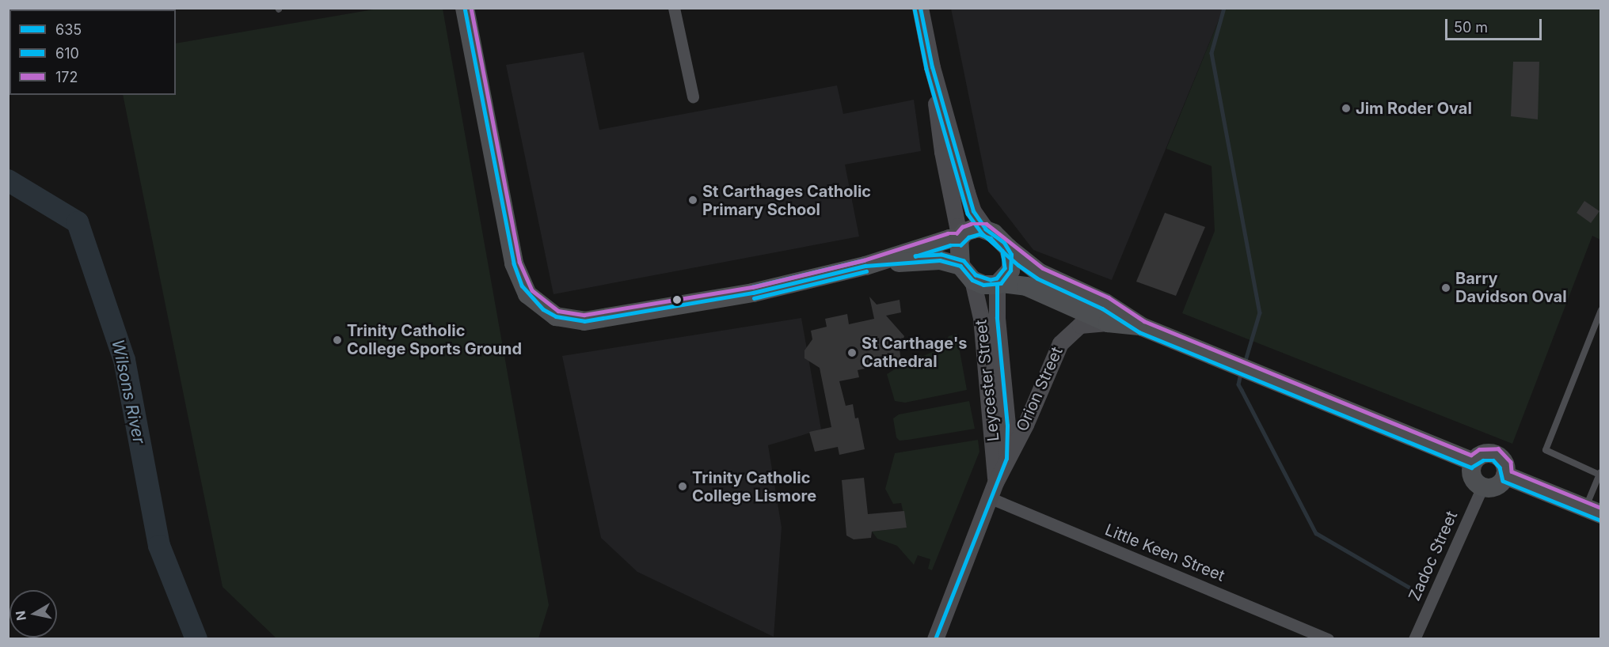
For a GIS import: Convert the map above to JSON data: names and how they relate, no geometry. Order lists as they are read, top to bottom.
{
  "streets": {
    "street": [
      "Leycester Street",
      "Orion Street",
      "Little Keen Street",
      "Zadoc Street"
    ]
  },
  "crossings": [
    ["Leycester Street", "Orion Street"],
    ["Leycester Street", "Little Keen Street"],
    ["Orion Street", "Little Keen Street"]
  ],
  "water": ["Wilsons River"],
  "places": [
    "Jim Roder Oval",
    "St Carthages Catholic Primary School",
    "Barry Davidson Oval",
    "Trinity Catholic College Sports Ground",
    "St Carthage's Cathedral",
    "Trinity Catholic College Lismore"
  ],
  "lines": ["transit line 635", "transit line 172", "transit line 610"],
  "legend": ["635", "610", "172"],
  "scale_bar": "50 m",
  "north": "left"
}
